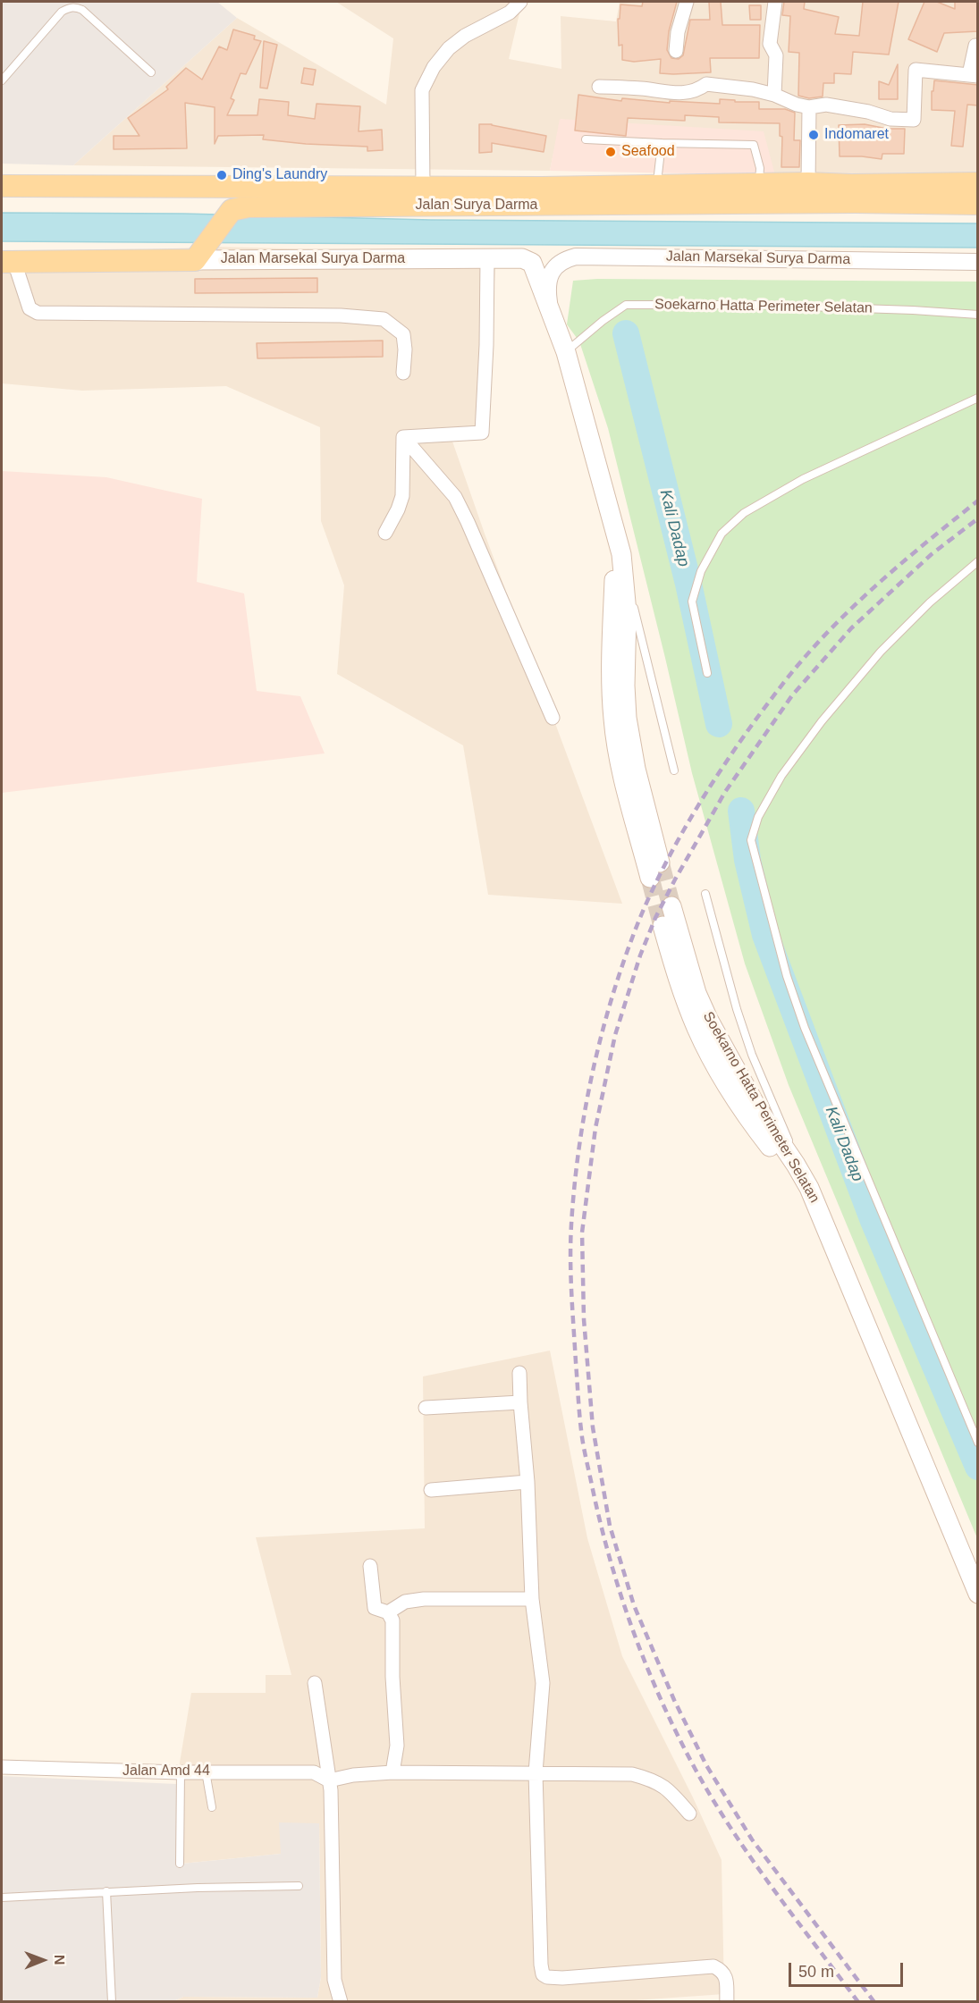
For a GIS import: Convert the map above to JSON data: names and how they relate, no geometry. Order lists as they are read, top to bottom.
{
  "streets": {
    "main road": ["Jalan Surya Darma", "Jalan Marsekal Surya Darma", "Soekarno Hatta Perimeter Selatan"],
    "street": ["Jalan Amd 44"]
  },
  "water": ["Kali Dadap"],
  "places": ["Indomaret", "Seafood", "Ding's Laundry"],
  "scale_bar": "50 m",
  "north": "right"
}
